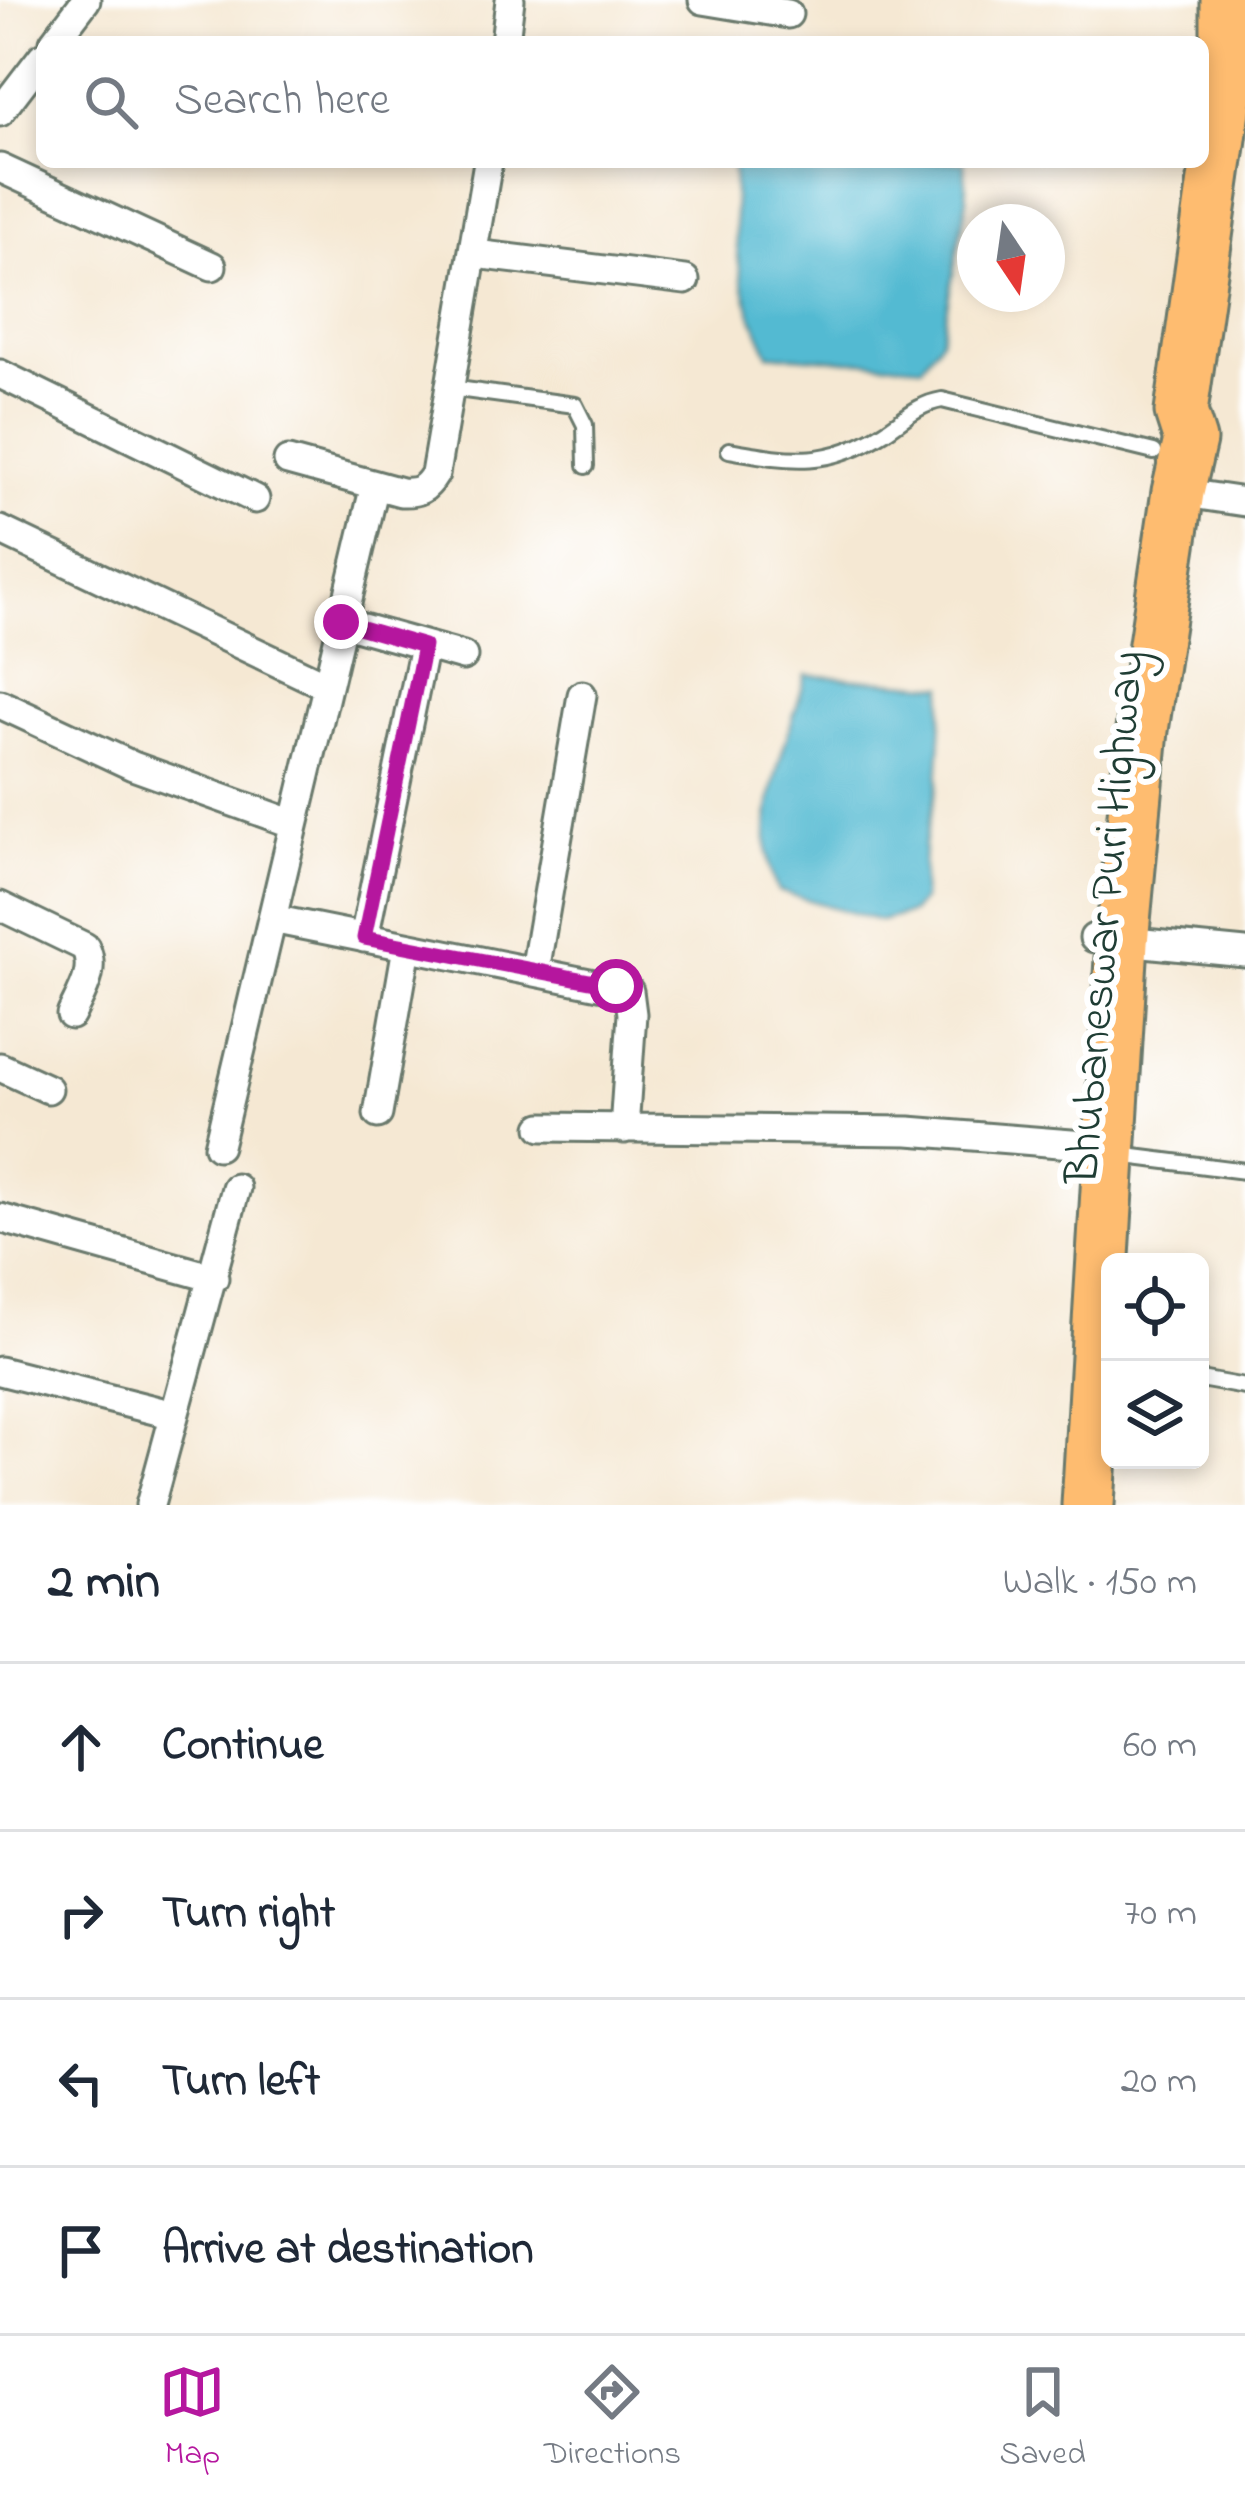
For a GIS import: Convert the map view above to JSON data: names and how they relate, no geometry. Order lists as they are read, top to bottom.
{
  "streets": {
    "highway": ["Bhubaneswar Puri Highway"]
  },
  "north": "bottom",
  "page": {
    "search": "Search here",
    "heading": ["2 min", "Walk · 150 m"],
    "list": [
      ["Continue", "60 m"],
      ["Turn right", "70 m"],
      ["Turn left", "20 m"],
      "Arrive at destination"
    ],
    "nav": ["Map", "Directions", "Saved"]
  }
}
